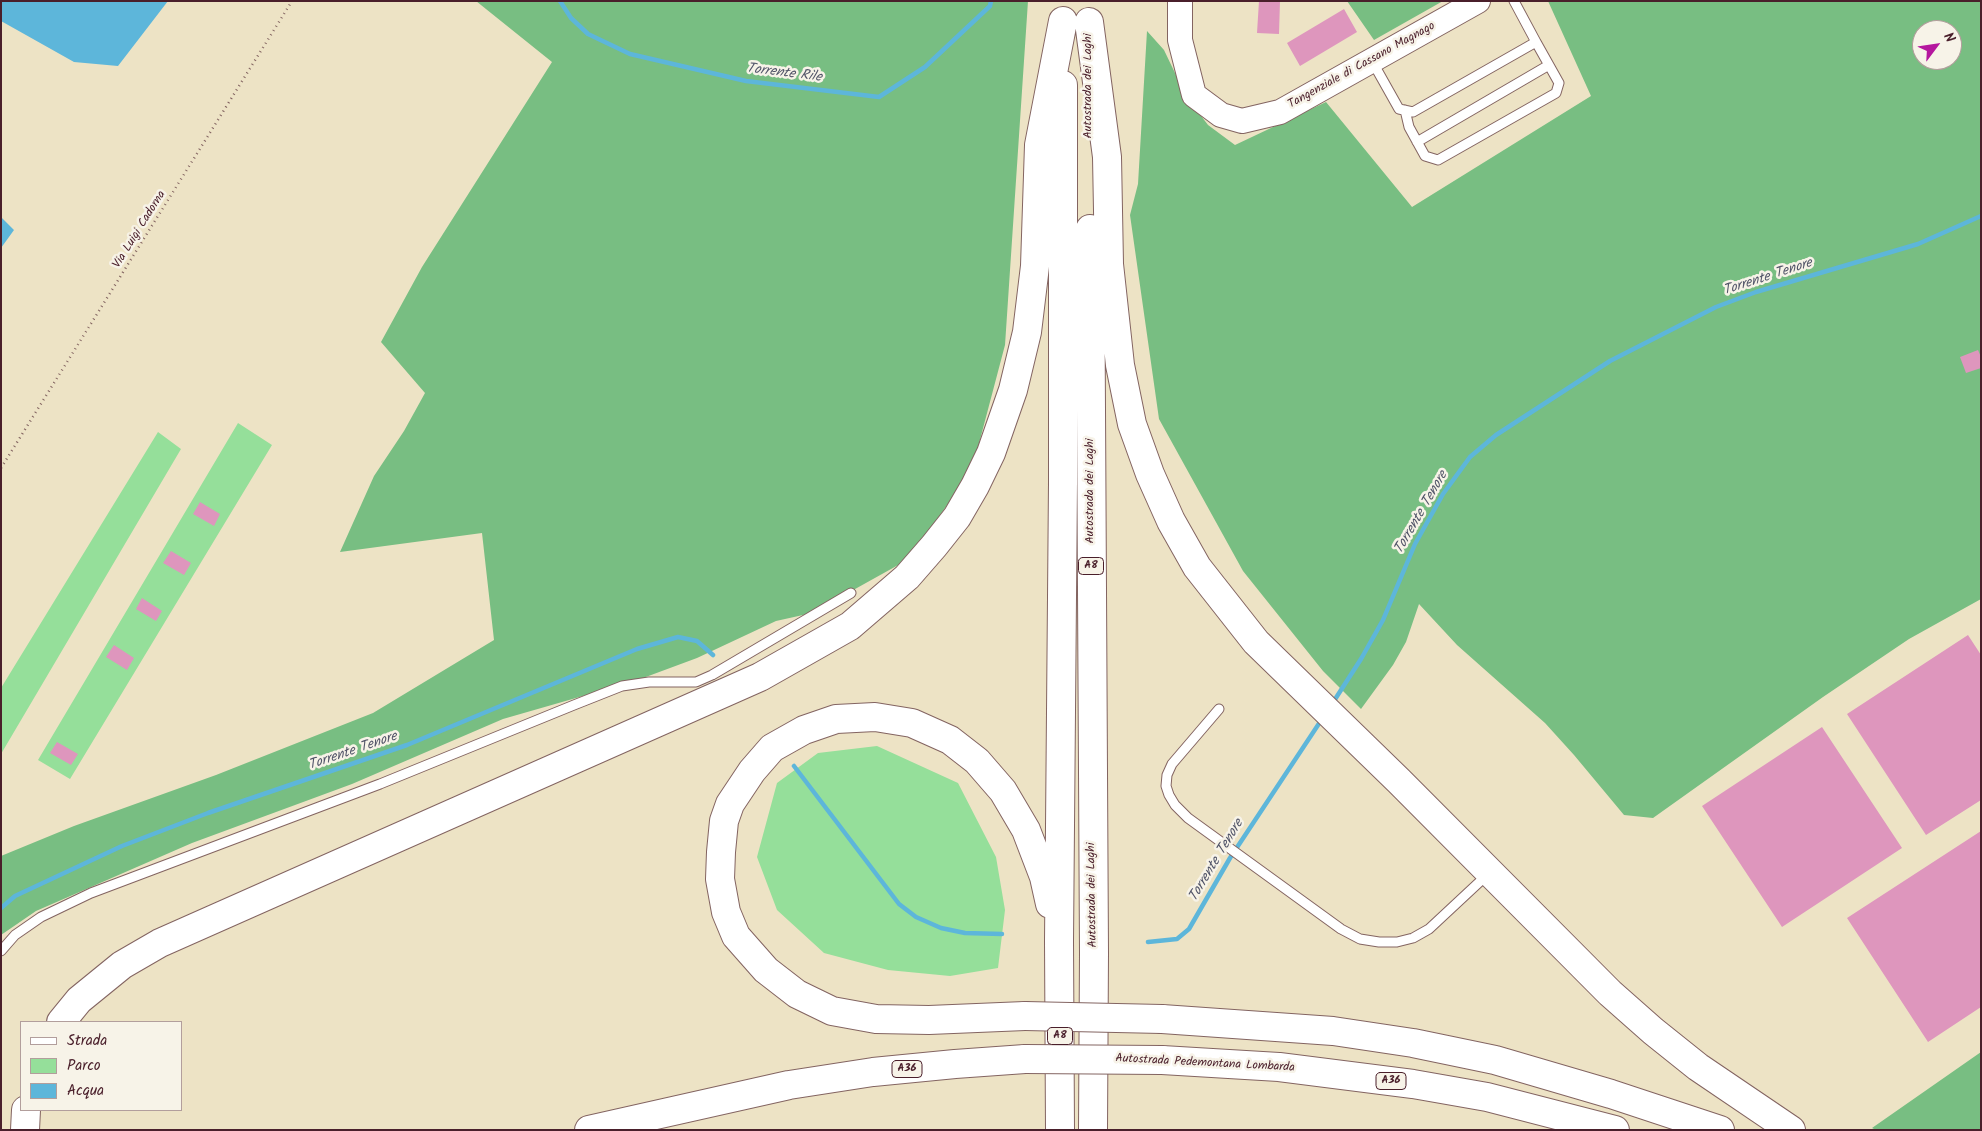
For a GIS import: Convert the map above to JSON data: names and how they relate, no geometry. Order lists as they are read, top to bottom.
{
  "streets": {
    "highway": [
      "Autostrada dei Laghi",
      "A8",
      "Autostrada Pedemontana Lombarda",
      "A36"
    ],
    "street": ["Tangenziale di Cassano Magnago"],
    "path": ["Via Luigi Cadorna"]
  },
  "crossings": [
    ["Autostrada dei Laghi", "A8"]
  ],
  "water": ["Torrente Rile", "Torrente Tenore"],
  "legend": ["Strada", "Parco", "Acqua"],
  "north": "top right"
}
